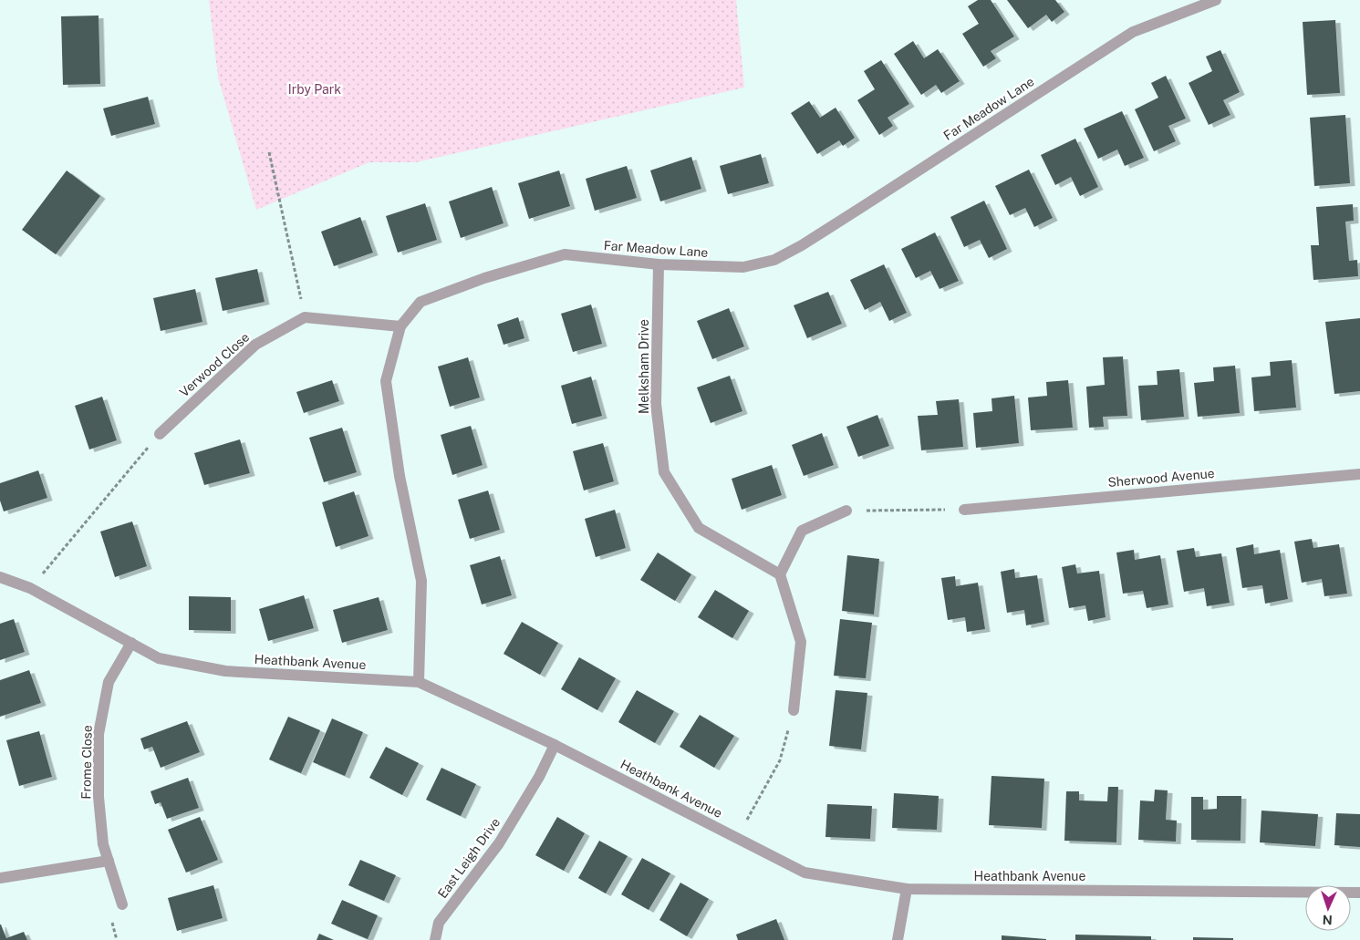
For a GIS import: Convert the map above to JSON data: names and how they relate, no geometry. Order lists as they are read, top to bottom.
{
  "streets": {
    "street": [
      "Far Meadow Lane",
      "Verwood Close",
      "Melksham Drive",
      "Sherwood Avenue",
      "Heathbank Avenue",
      "Frome Close",
      "East Leigh Drive"
    ]
  },
  "crossings": [
    ["Far Meadow Lane", "Melksham Drive"],
    ["Far Meadow Lane", "Heathbank Avenue"],
    ["Heathbank Avenue", "Frome Close"],
    ["Heathbank Avenue", "East Leigh Drive"]
  ],
  "parks": ["Irby Park"],
  "north": "bottom"
}
